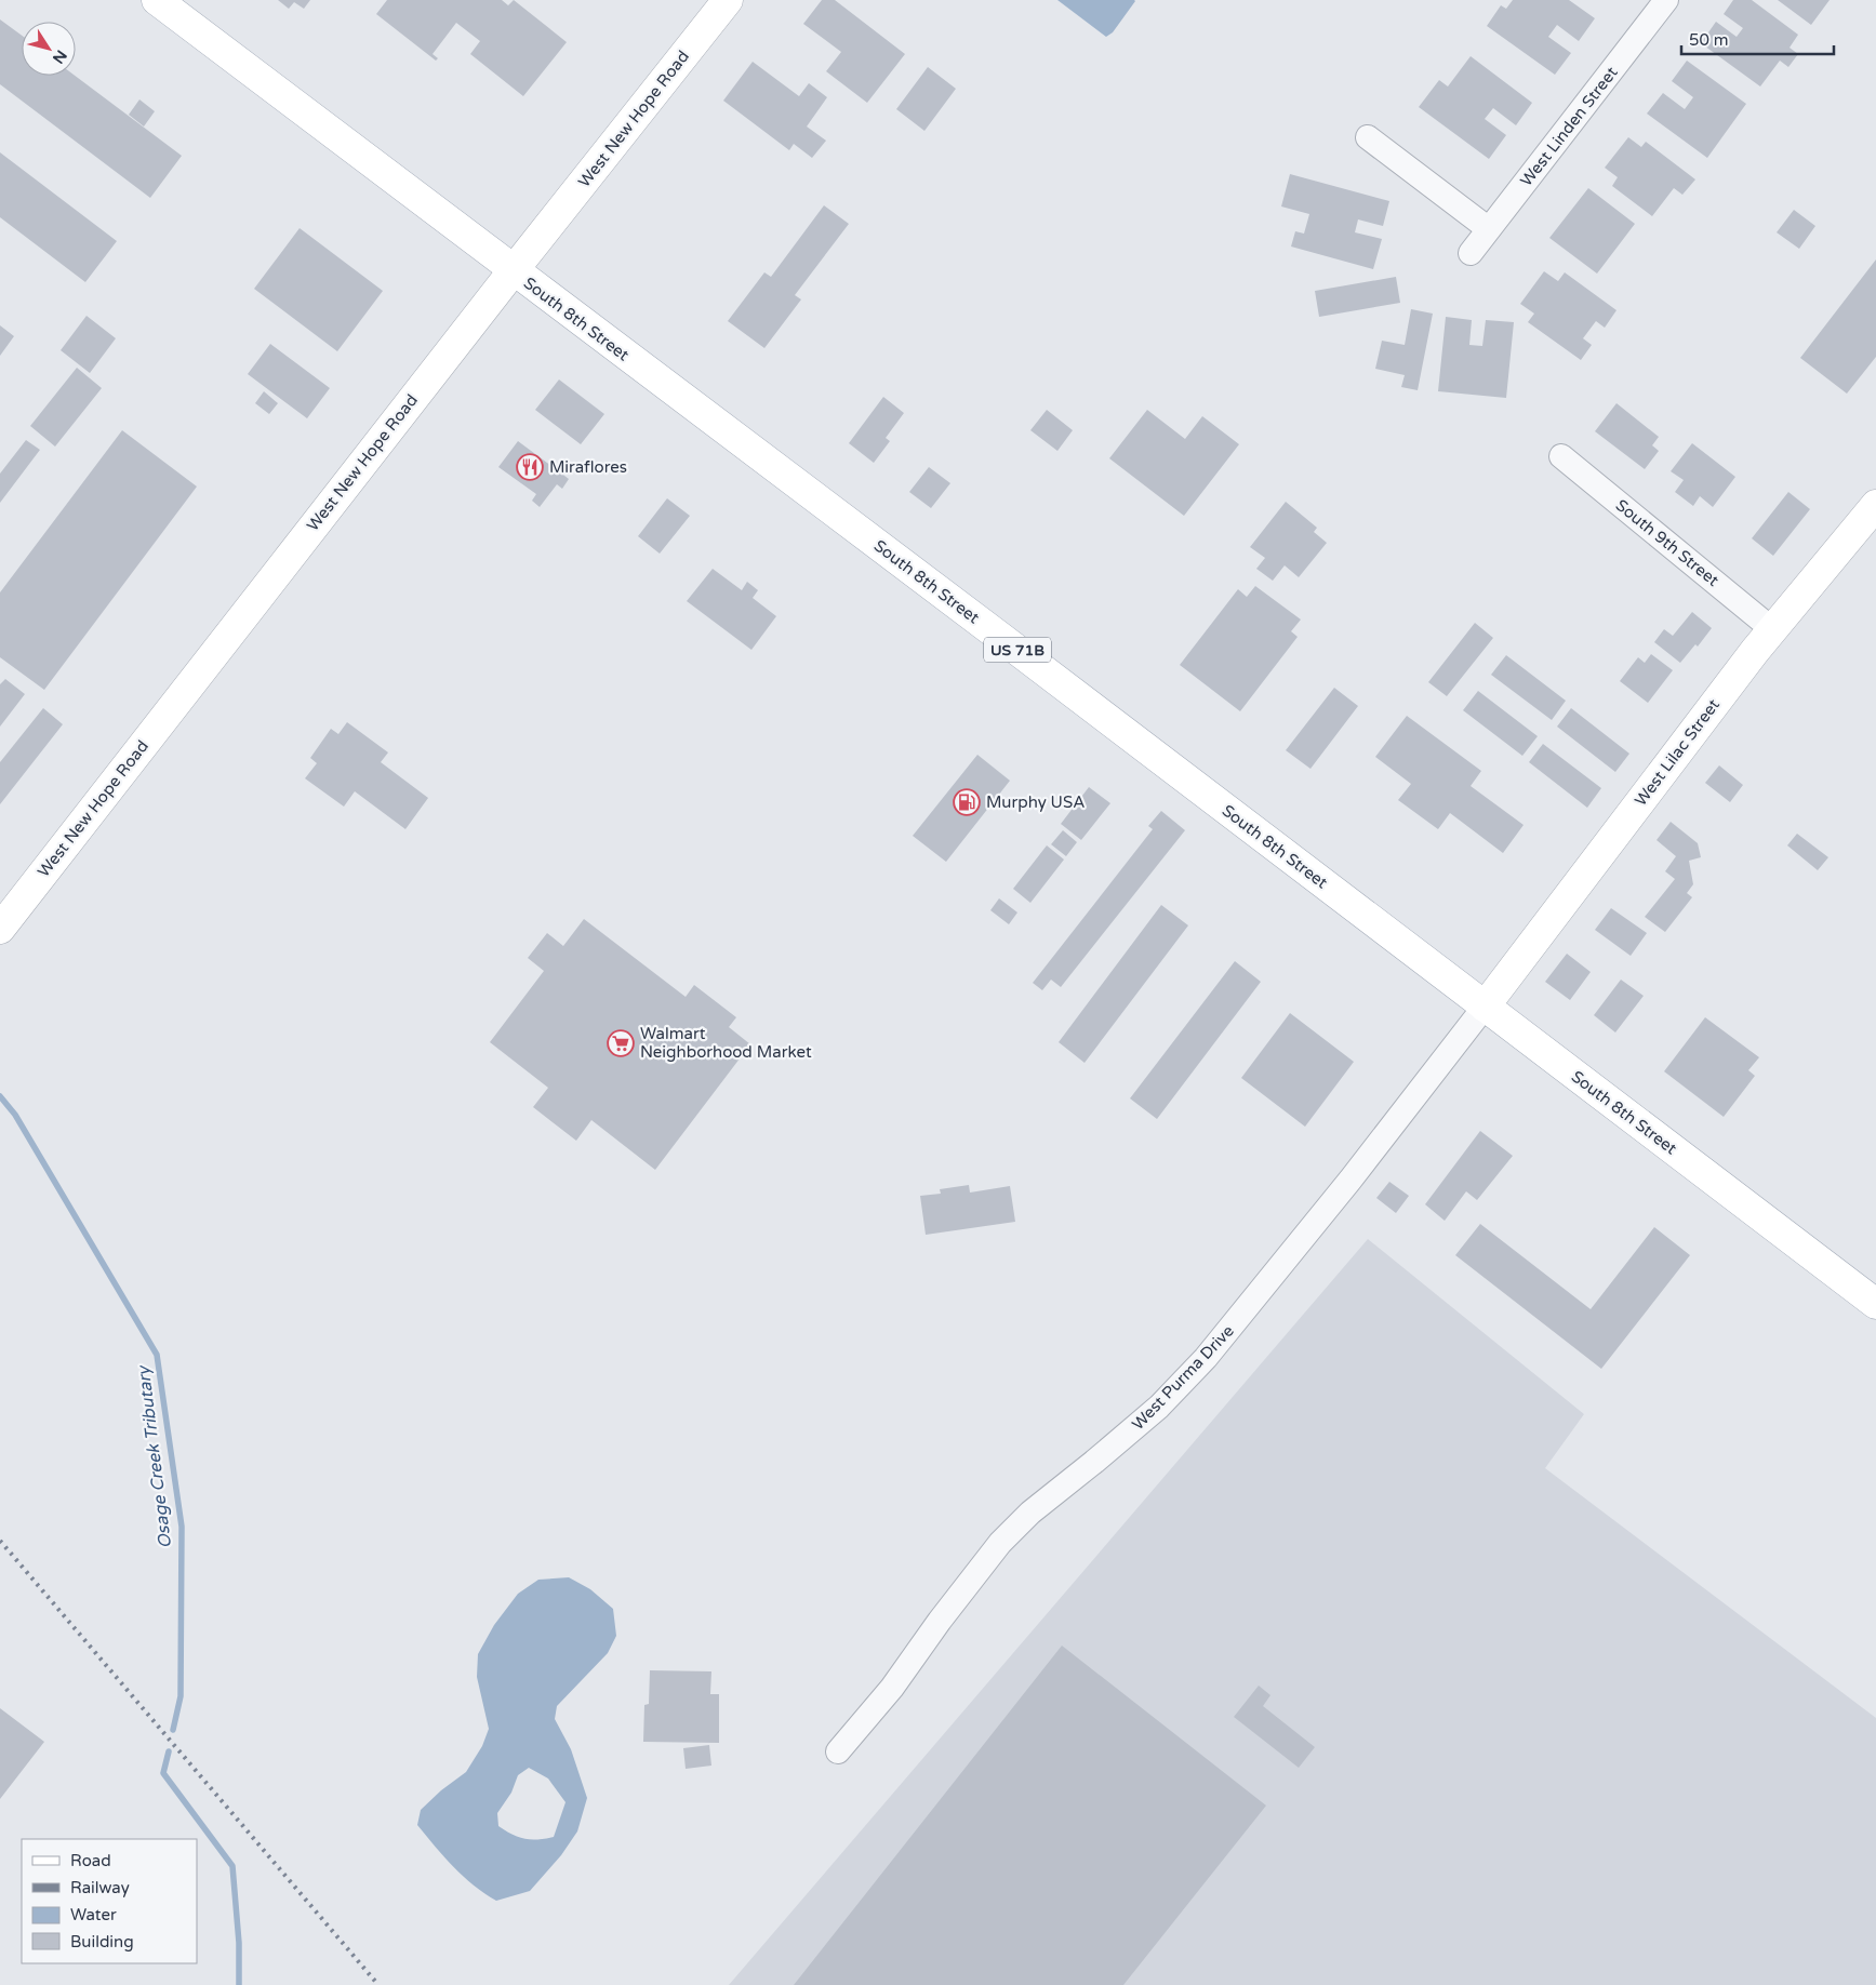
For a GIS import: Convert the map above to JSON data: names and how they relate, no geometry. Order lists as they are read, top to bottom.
{
  "streets": {
    "main road": [
      "West New Hope Road",
      "South 8th Street",
      "US 71B",
      "West Lilac Street"
    ],
    "street": ["West Linden Street", "South 9th Street", "West Purma Drive"]
  },
  "crossings": [
    ["West New Hope Road", "South 8th Street"],
    ["South 8th Street", "West Lilac Street"],
    ["South 8th Street", "West Purma Drive"],
    ["South 9th Street", "West Lilac Street"],
    ["West Lilac Street", "West Purma Drive"]
  ],
  "water": ["Osage Creek Tributary"],
  "places": {
    "restaurant": ["Miraflores"],
    "fuel station": ["Murphy USA"],
    "supermarket": ["Walmart Neighborhood Market"]
  },
  "legend": [
    "Road",
    "Railway",
    "Water",
    "Building"
  ],
  "scale_bar": "50 m",
  "north": "bottom right"
}
